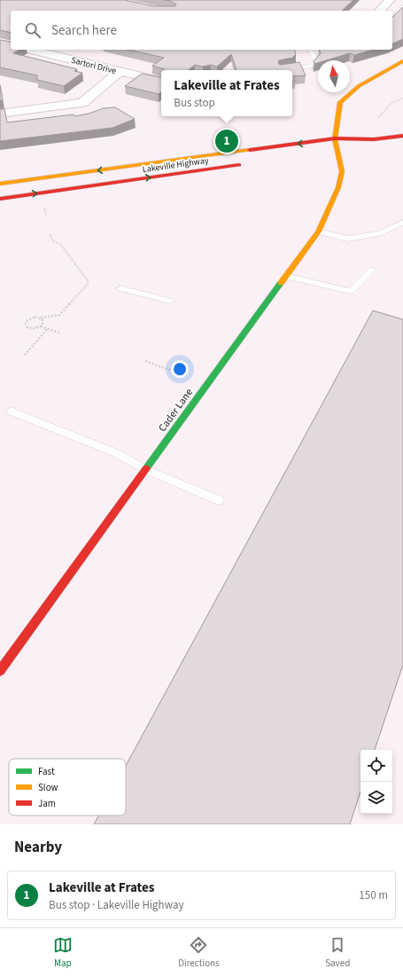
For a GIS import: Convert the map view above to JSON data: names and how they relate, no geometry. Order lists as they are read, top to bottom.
{
  "streets": {
    "street": ["Sartori Drive", "Lakeville Highway", "Cader Lane"]
  },
  "crossings": [
    ["Lakeville Highway", "Cader Lane"]
  ],
  "legend": ["Fast", "Slow", "Jam"],
  "north": "top",
  "page": {
    "search": "Search here",
    "popup": ["Lakeville at Frates", "Bus stop"],
    "pins": "1",
    "heading": "Nearby",
    "list": [
      {
        "mark": "1",
        "name": "Lakeville at Frates",
        "note": "Bus stop · Lakeville Highway",
        "value": "150 m"
      }
    ],
    "nav": ["Map", "Directions", "Saved"]
  }
}
